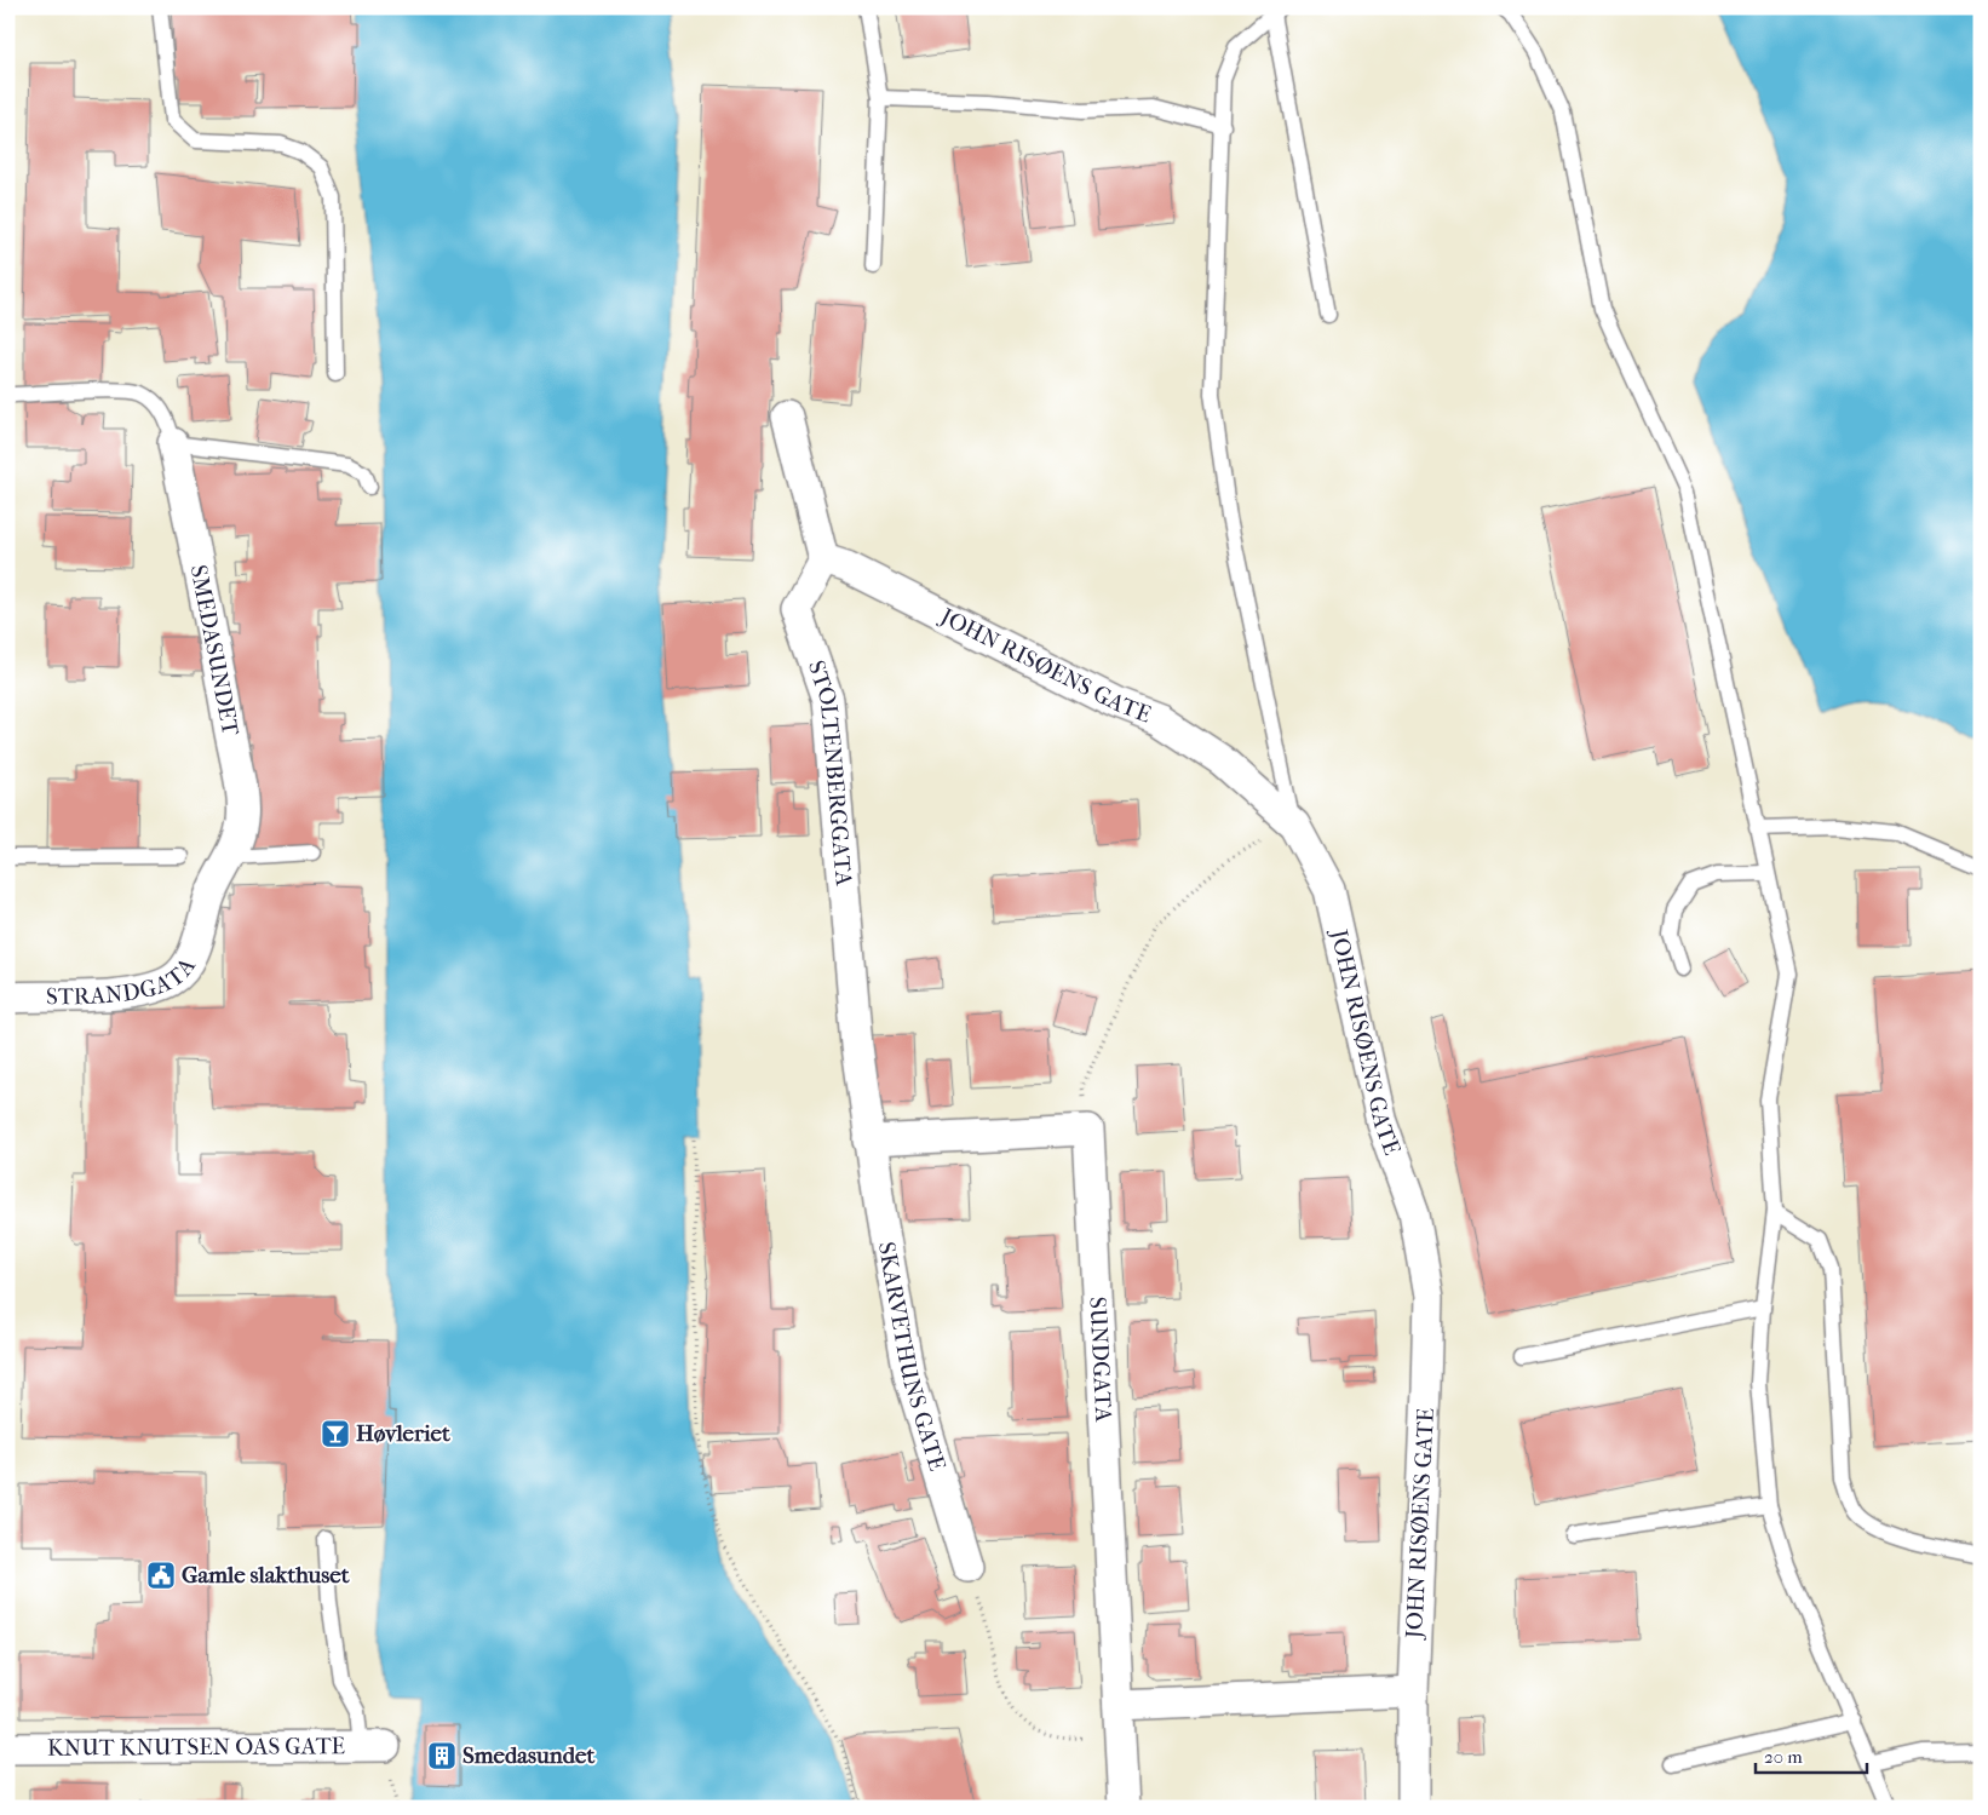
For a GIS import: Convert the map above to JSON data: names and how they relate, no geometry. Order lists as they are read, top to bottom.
{
  "streets": {
    "street": [
      "SMEDASUNDET",
      "JOHN RISØENS GATE",
      "STOLTENBERGGATA",
      "STRANDGATA",
      "SKARVETHUNS GATE",
      "SUNDGATA",
      "KNUT KNUTSEN OAS GATE"
    ]
  },
  "crossings": [
    ["SMEDASUNDET", "STRANDGATA"],
    ["JOHN RISØENS GATE", "STOLTENBERGGATA"],
    ["STOLTENBERGGATA", "SKARVETHUNS GATE"]
  ],
  "places": {
    "bar": ["Høvleriet"],
    "public building": ["Gamle slakthuset"],
    "building": ["Smedasundet"]
  },
  "scale_bar": "20 m"
}
